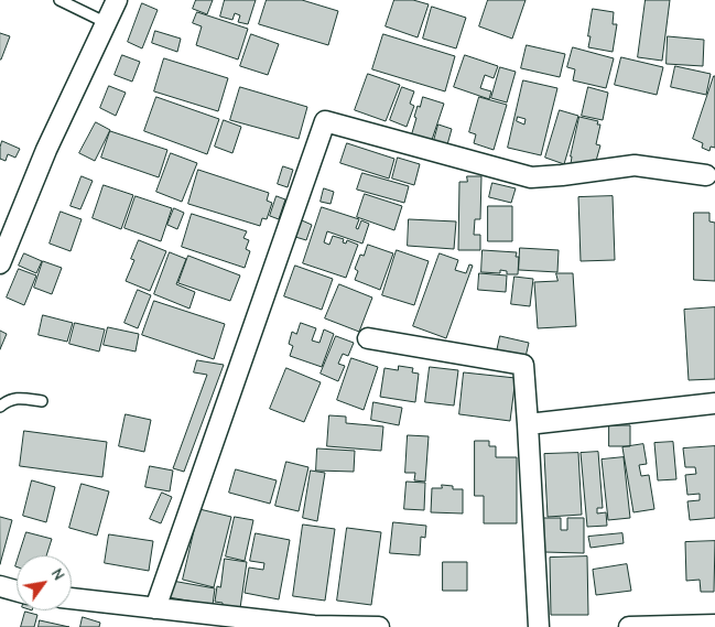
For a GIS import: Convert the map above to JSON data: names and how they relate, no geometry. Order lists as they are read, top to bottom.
{
  "north": "top right"
}
